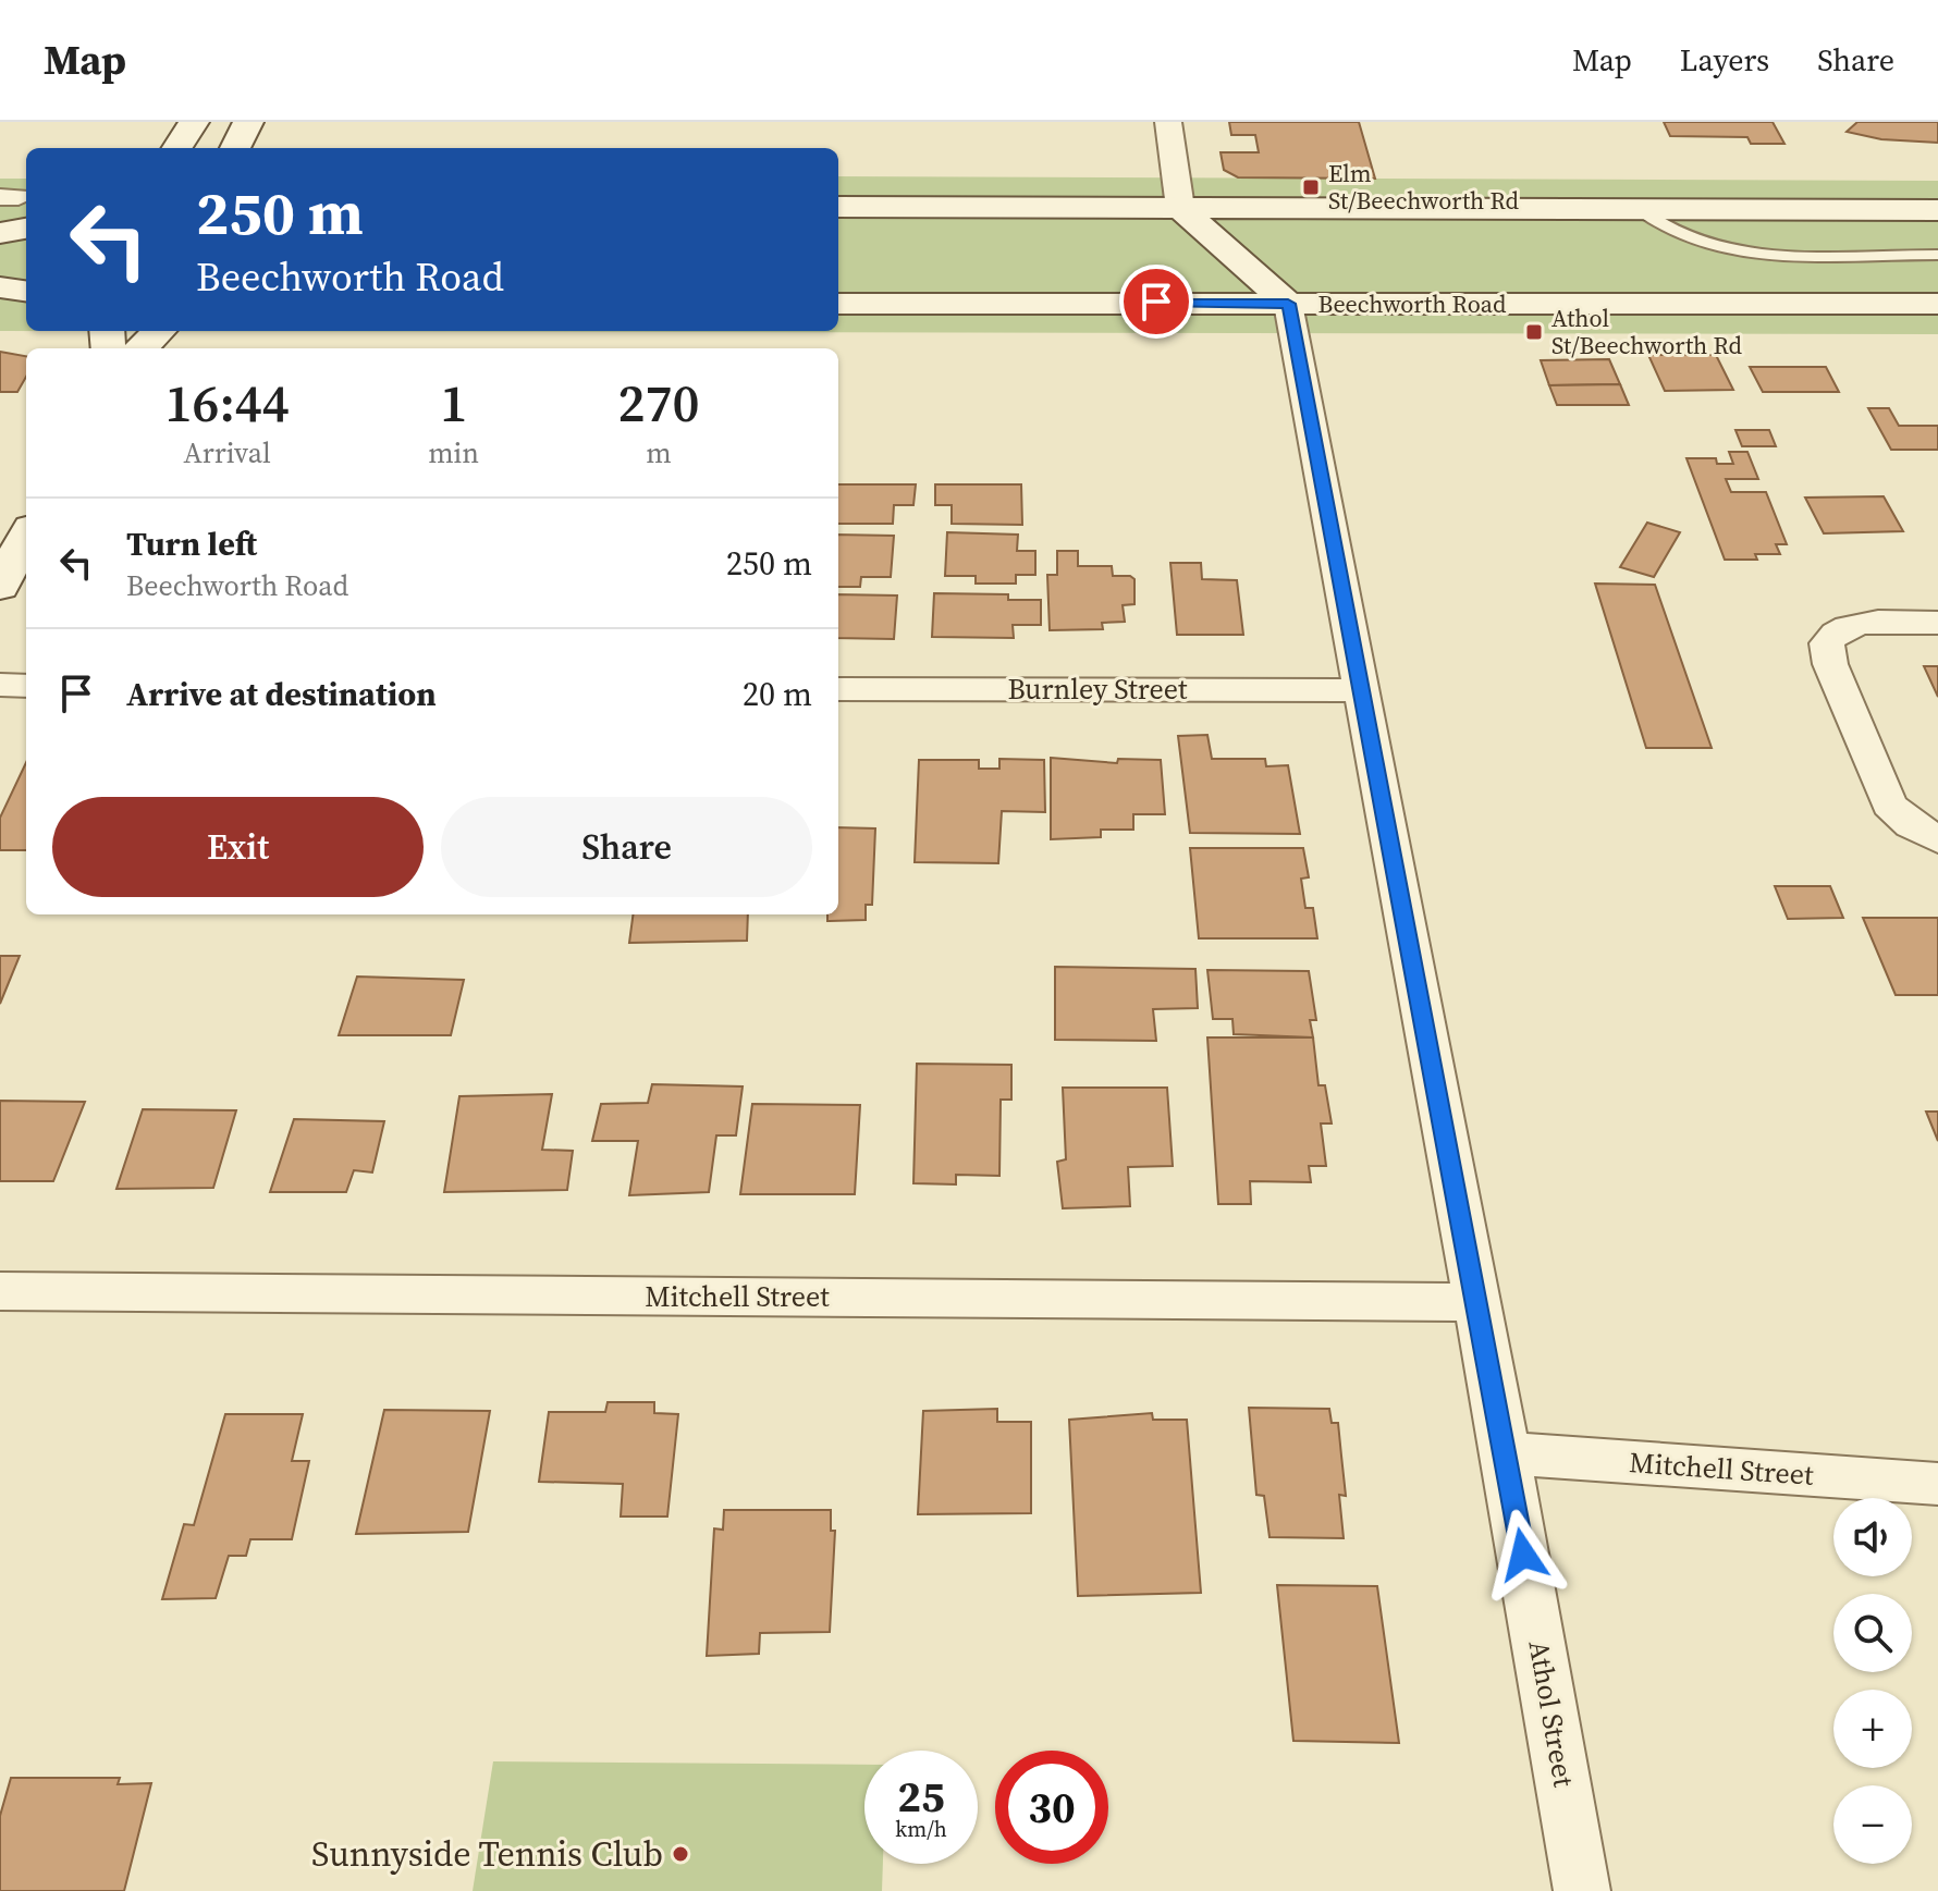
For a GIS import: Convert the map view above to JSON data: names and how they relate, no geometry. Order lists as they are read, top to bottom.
{
  "streets": {
    "main road": ["Beechworth Road"],
    "street": ["Burnley Street", "Mitchell Street", "Athol Street"]
  },
  "crossings": [
    ["Beechworth Road", "Athol Street"],
    ["Burnley Street", "Athol Street"],
    ["Mitchell Street", "Athol Street"]
  ],
  "places": {
    "transit": ["Elm St/Beechworth Rd", "Athol St/Beechworth Rd"],
    "other": ["Sunnyside Tennis Club"]
  },
  "page": {
    "header": "Map",
    "nav": ["Map", "Layers", "Share"],
    "turn": ["250 m", "Beechworth Road"],
    "eta": [
      "16:44",
      "Arrival",
      "1",
      "min",
      "270",
      "m"
    ],
    "list": [
      {
        "name": "Turn left",
        "note": "Beechworth Road",
        "value": "250 m"
      },
      {
        "name": "Arrive at destination",
        "value": "20 m"
      }
    ],
    "buttons": ["Exit", "Share"],
    "map_buttons": ["+", "−"],
    "speed": "25 km/h",
    "limit": "30"
  }
}
